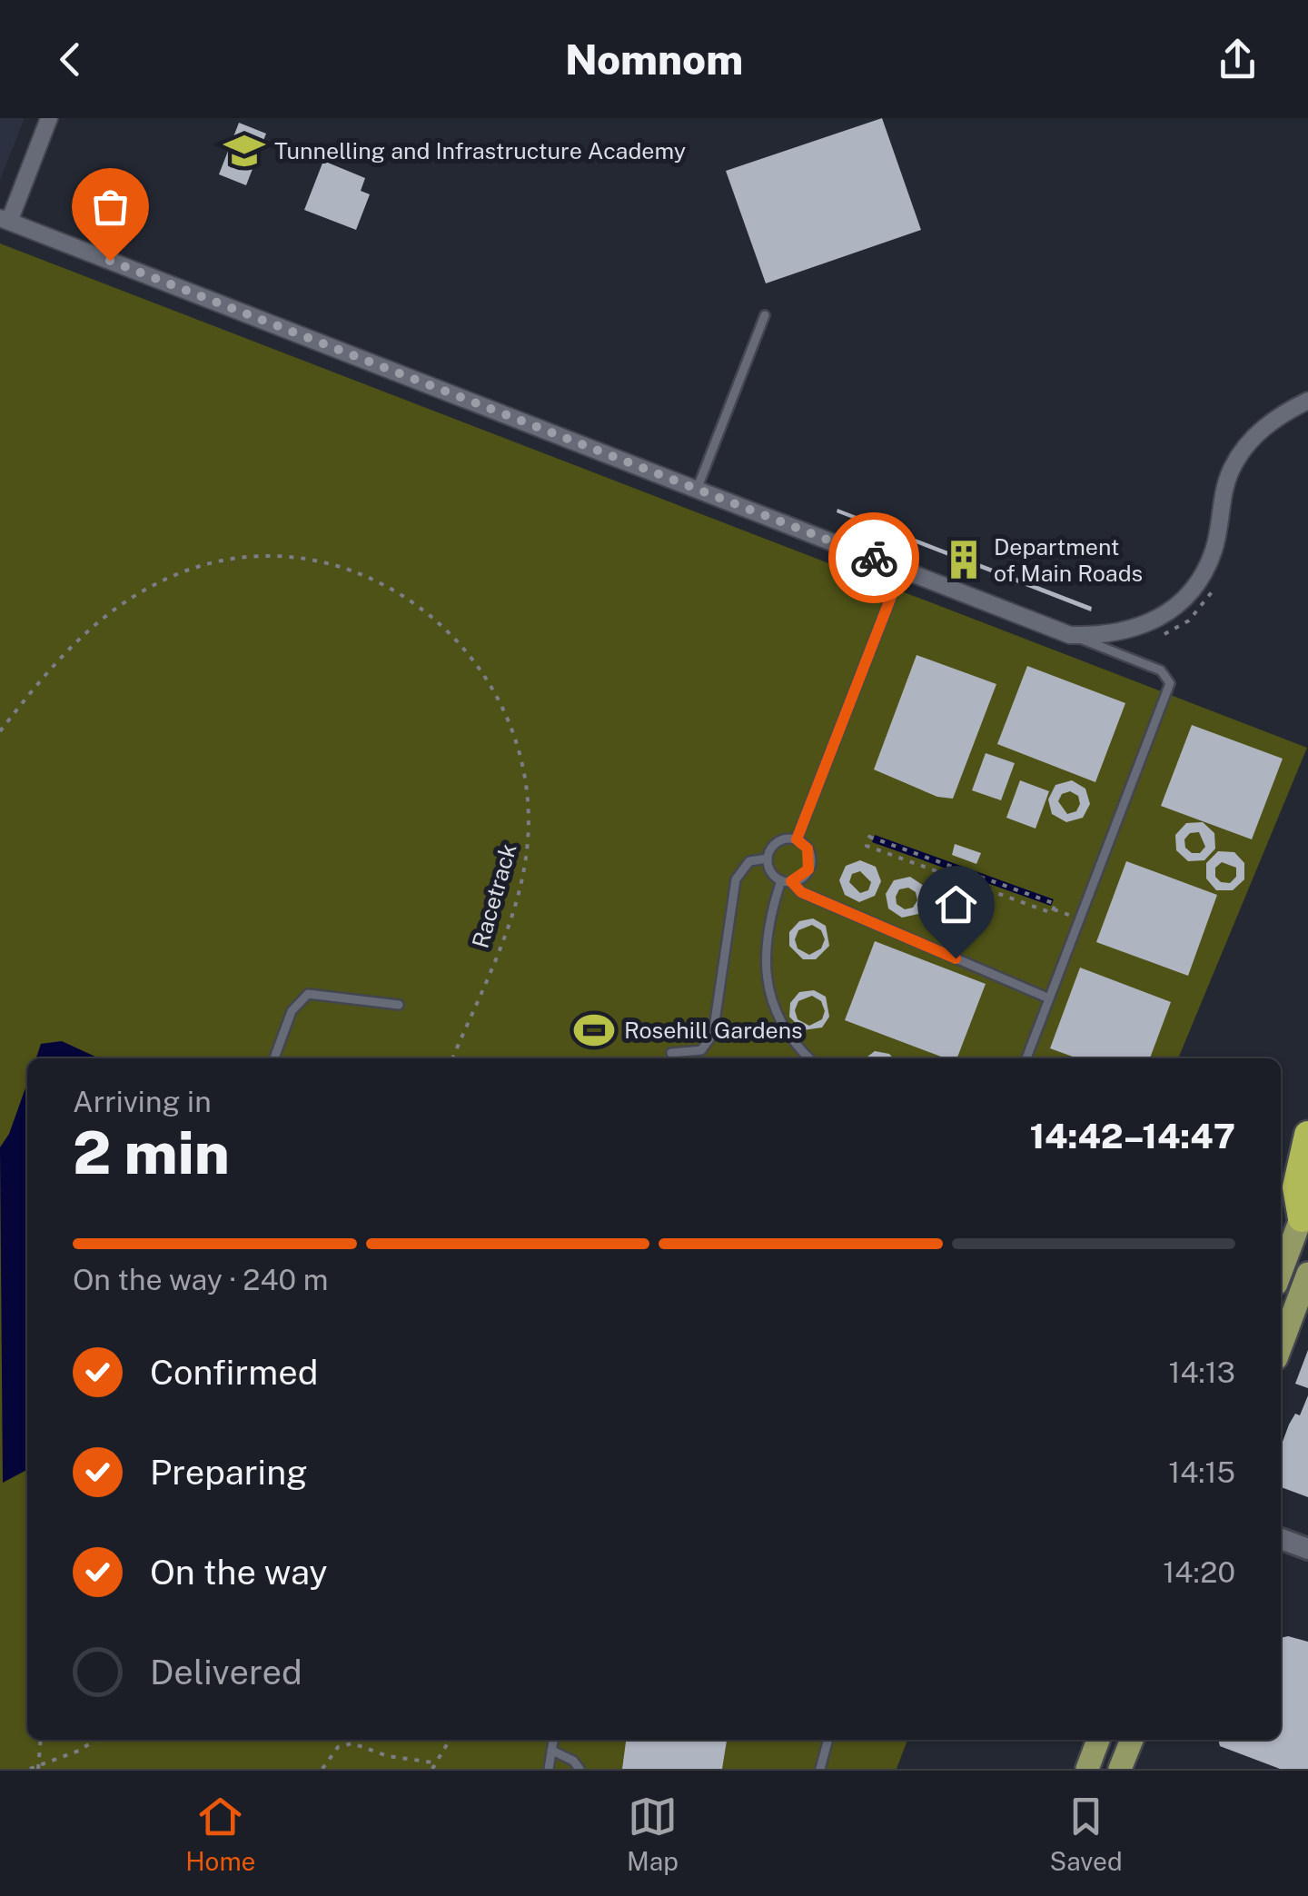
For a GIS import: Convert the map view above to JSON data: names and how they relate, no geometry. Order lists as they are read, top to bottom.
{
  "streets": {
    "path": ["Racetrack"]
  },
  "places": {
    "school or university": ["Tunnelling and Infrastructure Academy"],
    "building": ["Department of Main Roads"],
    "sports": ["Rosehill Gardens"]
  },
  "page": {
    "header": "Nomnom",
    "heading": ["2 min", "Arriving in", "14:42–14:47"],
    "bar": "On the way · 240 m",
    "list": [
      ["Confirmed", "14:13"],
      ["Preparing", "14:15"],
      ["On the way", "14:20"],
      "Delivered"
    ],
    "tabs": ["Home", "Map", "Saved"]
  }
}
